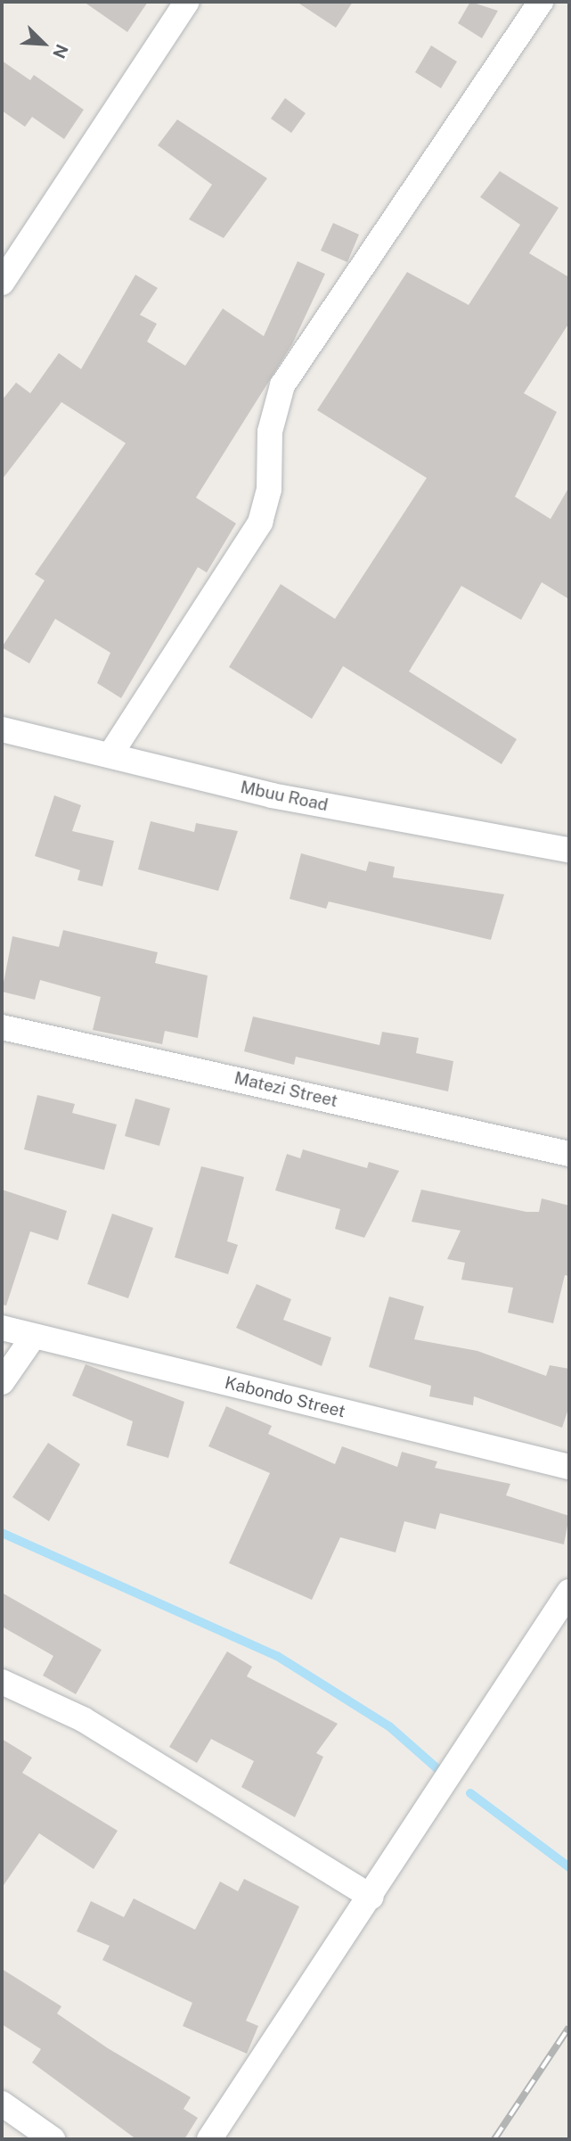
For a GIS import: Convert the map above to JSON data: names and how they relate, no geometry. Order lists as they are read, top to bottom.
{
  "streets": {
    "street": ["Mbuu Road", "Matezi Street", "Kabondo Street"]
  },
  "north": "bottom right"
}
